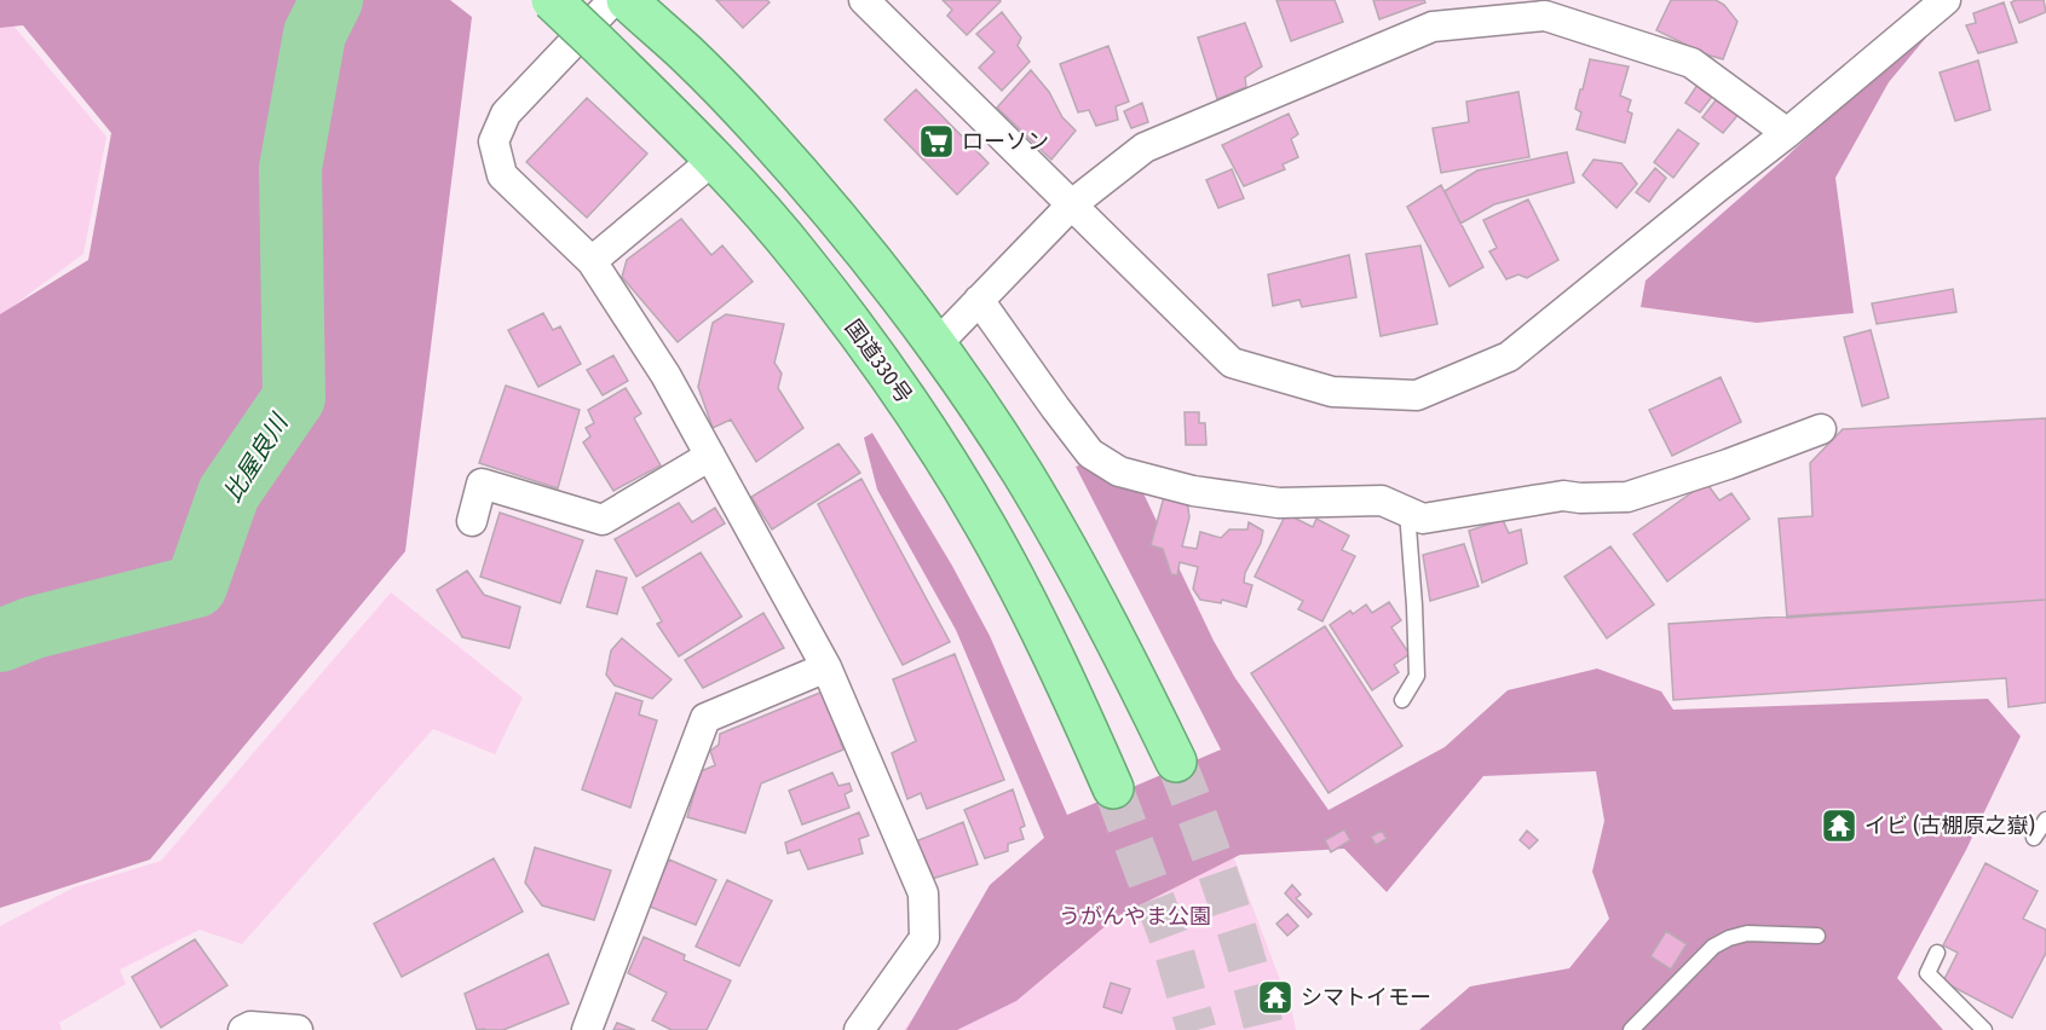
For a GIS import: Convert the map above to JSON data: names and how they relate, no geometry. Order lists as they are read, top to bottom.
{
  "streets": {
    "highway": ["国道330号"]
  },
  "water": ["比屋良川"],
  "parks": ["うがんやま公園"],
  "places": {
    "supermarket": ["ローソン"],
    "temple": ["イビ (古棚原之嶽)", "シマトイモー"]
  }
}
